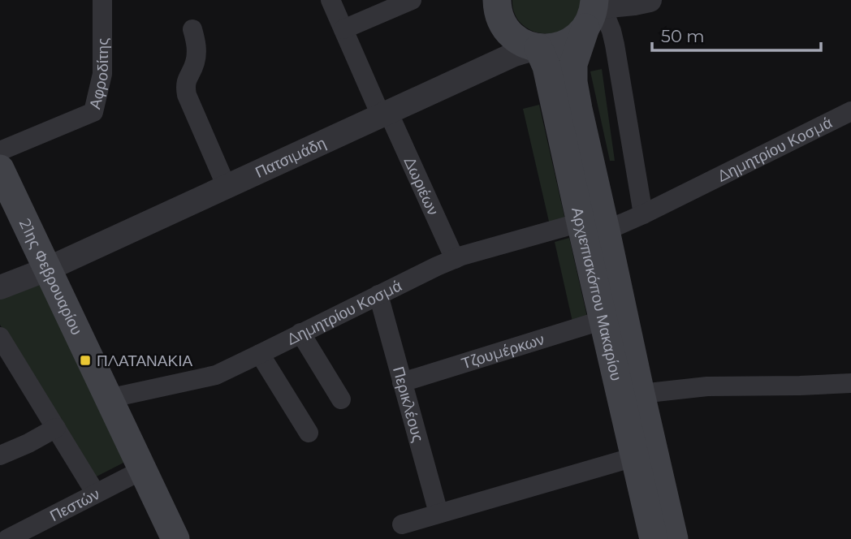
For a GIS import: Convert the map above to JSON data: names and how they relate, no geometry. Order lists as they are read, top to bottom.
{
  "streets": {
    "main road": ["21ης Φεβρουαρίου", "Αρχιεπισκόπου Μακαρίου"],
    "street": [
      "Αφροδίτης",
      "Δημητρίου Κοσμά",
      "Πατσιμάδη",
      "Δωριέων",
      "Τζουμέρκων",
      "Περικλέους",
      "Πεστών"
    ]
  },
  "crossings": [
    ["Δημητρίου Κοσμά", "Δωριέων"],
    ["Δημητρίου Κοσμά", "21ης Φεβρουαρίου"],
    ["Δημητρίου Κοσμά", "Αρχιεπισκόπου Μακαρίου"],
    ["Δημητρίου Κοσμά", "Περικλέους"],
    ["Πατσιμάδη", "Δωριέων"],
    ["Πατσιμάδη", "21ης Φεβρουαρίου"],
    ["Πατσιμάδη", "Αρχιεπισκόπου Μακαρίου"],
    ["21ης Φεβρουαρίου", "Πεστών"],
    ["Αρχιεπισκόπου Μακαρίου", "Τζουμέρκων"],
    ["Τζουμέρκων", "Περικλέους"]
  ],
  "places": {
    "transit": ["ΠΛΑΤΑΝΑΚΙΑ"]
  },
  "scale_bar": "50 m"
}
